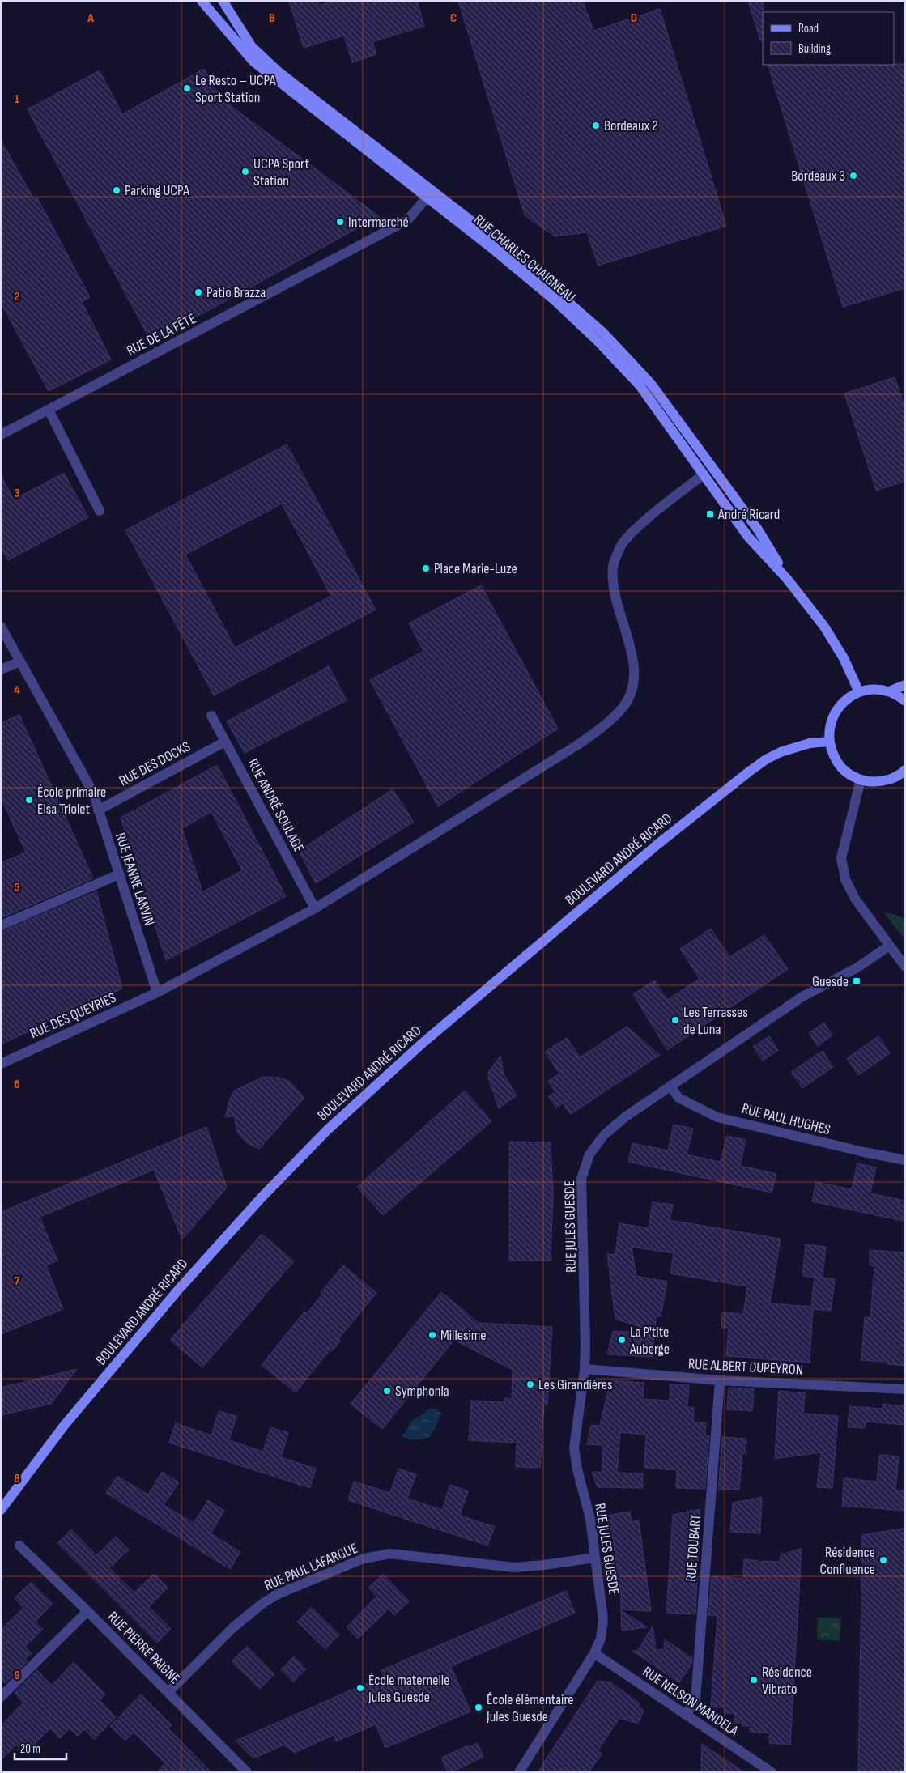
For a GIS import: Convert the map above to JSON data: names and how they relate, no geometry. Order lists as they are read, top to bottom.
{
  "streets": {
    "main road": ["RUE CHARLES CHAIGNEAU", "BOULEVARD ANDRÉ RICARD"],
    "street": [
      "RUE DE LA FÊTE",
      "RUE DES DOCKS",
      "RUE ANDRÉ SOULAGE",
      "RUE JEANNE LANVIN",
      "RUE DES QUEYRIES",
      "RUE PAUL HUGHES",
      "RUE JULES GUESDE",
      "RUE ALBERT DUPEYRON",
      "RUE TOUBART",
      "RUE PAUL LAFARGUE",
      "RUE PIERRE PAIGNE",
      "RUE NELSON MANDELA"
    ]
  },
  "crossings": [
    ["RUE CHARLES CHAIGNEAU", "RUE DE LA FÊTE"],
    ["RUE CHARLES CHAIGNEAU", "RUE DES QUEYRIES"],
    ["RUE DES DOCKS", "RUE ANDRÉ SOULAGE"],
    ["RUE DES DOCKS", "RUE JEANNE LANVIN"],
    ["RUE ANDRÉ SOULAGE", "RUE DES QUEYRIES"],
    ["RUE JEANNE LANVIN", "RUE DES QUEYRIES"],
    ["RUE PAUL HUGHES", "RUE JULES GUESDE"],
    ["RUE JULES GUESDE", "RUE ALBERT DUPEYRON"],
    ["RUE JULES GUESDE", "RUE PAUL LAFARGUE"],
    ["RUE JULES GUESDE", "RUE NELSON MANDELA"],
    ["RUE ALBERT DUPEYRON", "RUE TOUBART"],
    ["RUE TOUBART", "RUE NELSON MANDELA"],
    ["RUE PAUL LAFARGUE", "RUE PIERRE PAIGNE"]
  ],
  "places": {
    "other": [
      "Le Resto – UCPA Sport Station",
      "Bordeaux 2",
      "UCPA Sport Station",
      "Bordeaux 3",
      "Parking UCPA",
      "Intermarché",
      "Patio Brazza",
      "Place Marie-Luze",
      "École primaire Elsa Triolet",
      "Les Terrasses de Luna",
      "Millesime",
      "La P'tite Auberge",
      "Les Girandières",
      "Symphonia",
      "Résidence Confluence",
      "Résidence Vibrato",
      "École maternelle Jules Guesde",
      "École élémentaire Jules Guesde"
    ],
    "transit": ["André Ricard", "Guesde"]
  },
  "legend": ["Road", "Building"],
  "scale_bar": "20 m",
  "grid": {
    "columns": [
      "A",
      "B",
      "C",
      "D"
    ],
    "rows": [
      "1",
      "2",
      "3",
      "4",
      "5",
      "6",
      "7",
      "8",
      "9"
    ]
  }
}
